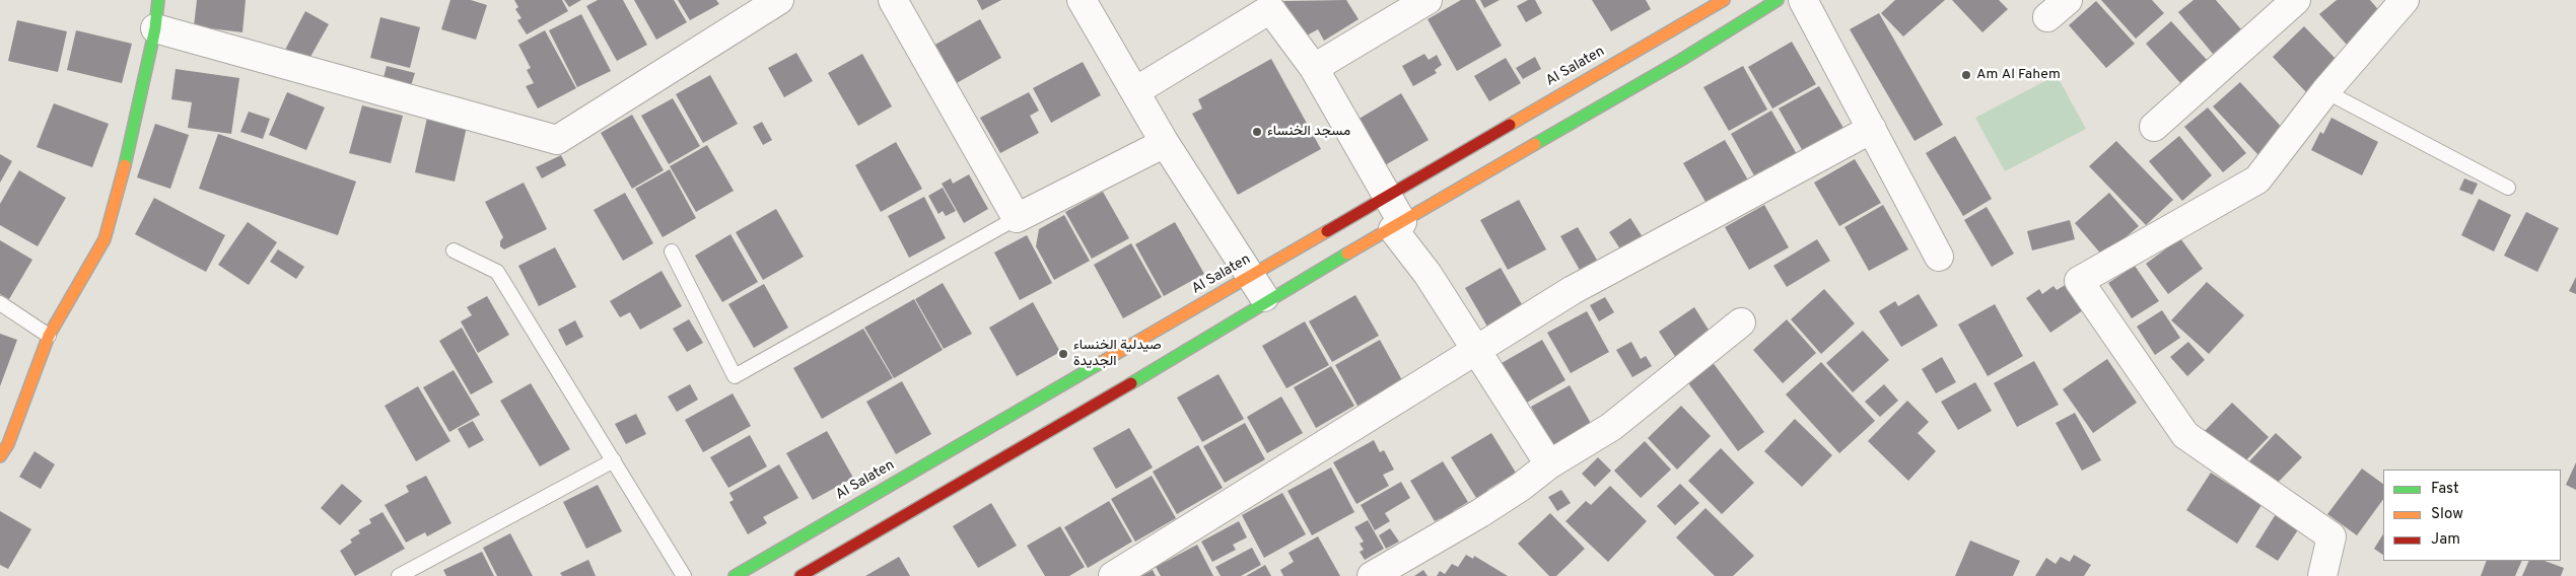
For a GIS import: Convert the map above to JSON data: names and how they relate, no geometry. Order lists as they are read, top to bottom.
{
  "streets": {
    "main road": ["Al Salaten"]
  },
  "places": ["Am Al Fahem", "مسجد الخنساء", "صيدلية الخنساء الجديدة"],
  "legend": ["Fast", "Slow", "Jam"]
}
